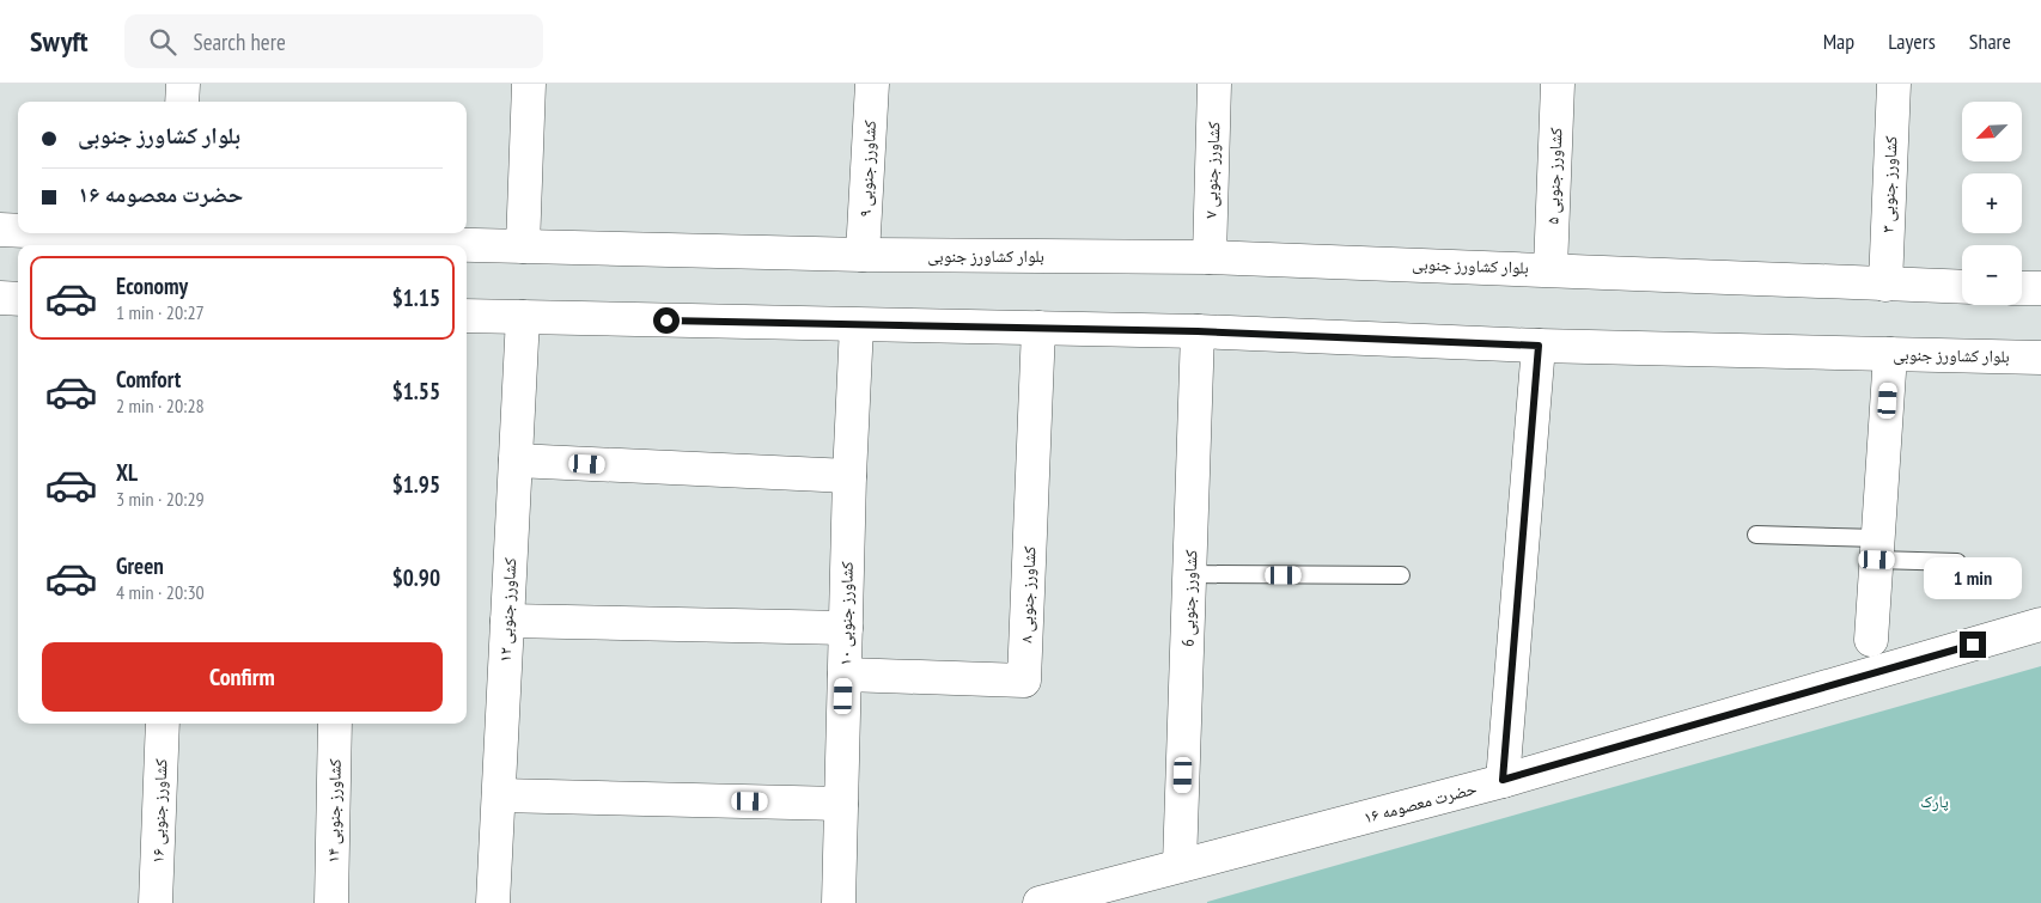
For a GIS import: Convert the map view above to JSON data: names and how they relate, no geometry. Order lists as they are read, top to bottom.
{
  "streets": {
    "street": [
      "کشاورز جنوبی ۹",
      "کشاورز جنوبی ۷",
      "کشاورز جنوبی ۵",
      "کشاورز جنوبی ۳",
      "بلوار کشاورز جنوبی",
      "کشاورز جنوبی ۸",
      "کشاورز جنوبی 6",
      "کشاورز جنوبی ۱۲",
      "کشاورز جنوبی ۱۰",
      "حضرت معصومه ۱۶",
      "کشاورز جنوبی ۱۶",
      "کشاورز جنوبی ۱۴"
    ]
  },
  "crossings": [
    ["کشاورز جنوبی ۹", "بلوار کشاورز جنوبی"],
    ["کشاورز جنوبی ۷", "بلوار کشاورز جنوبی"],
    ["کشاورز جنوبی ۵", "بلوار کشاورز جنوبی"],
    ["کشاورز جنوبی ۳", "بلوار کشاورز جنوبی"],
    ["بلوار کشاورز جنوبی", "کشاورز جنوبی ۸"],
    ["بلوار کشاورز جنوبی", "کشاورز جنوبی 6"],
    ["بلوار کشاورز جنوبی", "کشاورز جنوبی ۱۲"],
    ["بلوار کشاورز جنوبی", "کشاورز جنوبی ۱۰"],
    ["کشاورز جنوبی ۸", "کشاورز جنوبی ۱۰"],
    ["کشاورز جنوبی 6", "حضرت معصومه ۱۶"]
  ],
  "parks": ["پارک"],
  "north": "bottom left",
  "page": {
    "header": "Swyft",
    "search": "Search here",
    "nav": ["Map", "Layers", "Share"],
    "map_buttons": ["+", "−"],
    "banner": ["بلوار کشاورز جنوبی", "حضرت معصومه ۱۶"],
    "list": [
      {
        "name": "Economy",
        "note": "1 min · 20:27",
        "value": "$1.15"
      },
      {
        "name": "Comfort",
        "note": "2 min · 20:28",
        "value": "$1.55"
      },
      {
        "name": "XL",
        "note": "3 min · 20:29",
        "value": "$1.95"
      },
      {
        "name": "Green",
        "note": "4 min · 20:30",
        "value": "$0.90"
      }
    ],
    "bubble": "1 min",
    "buttons": "Confirm"
  }
}
